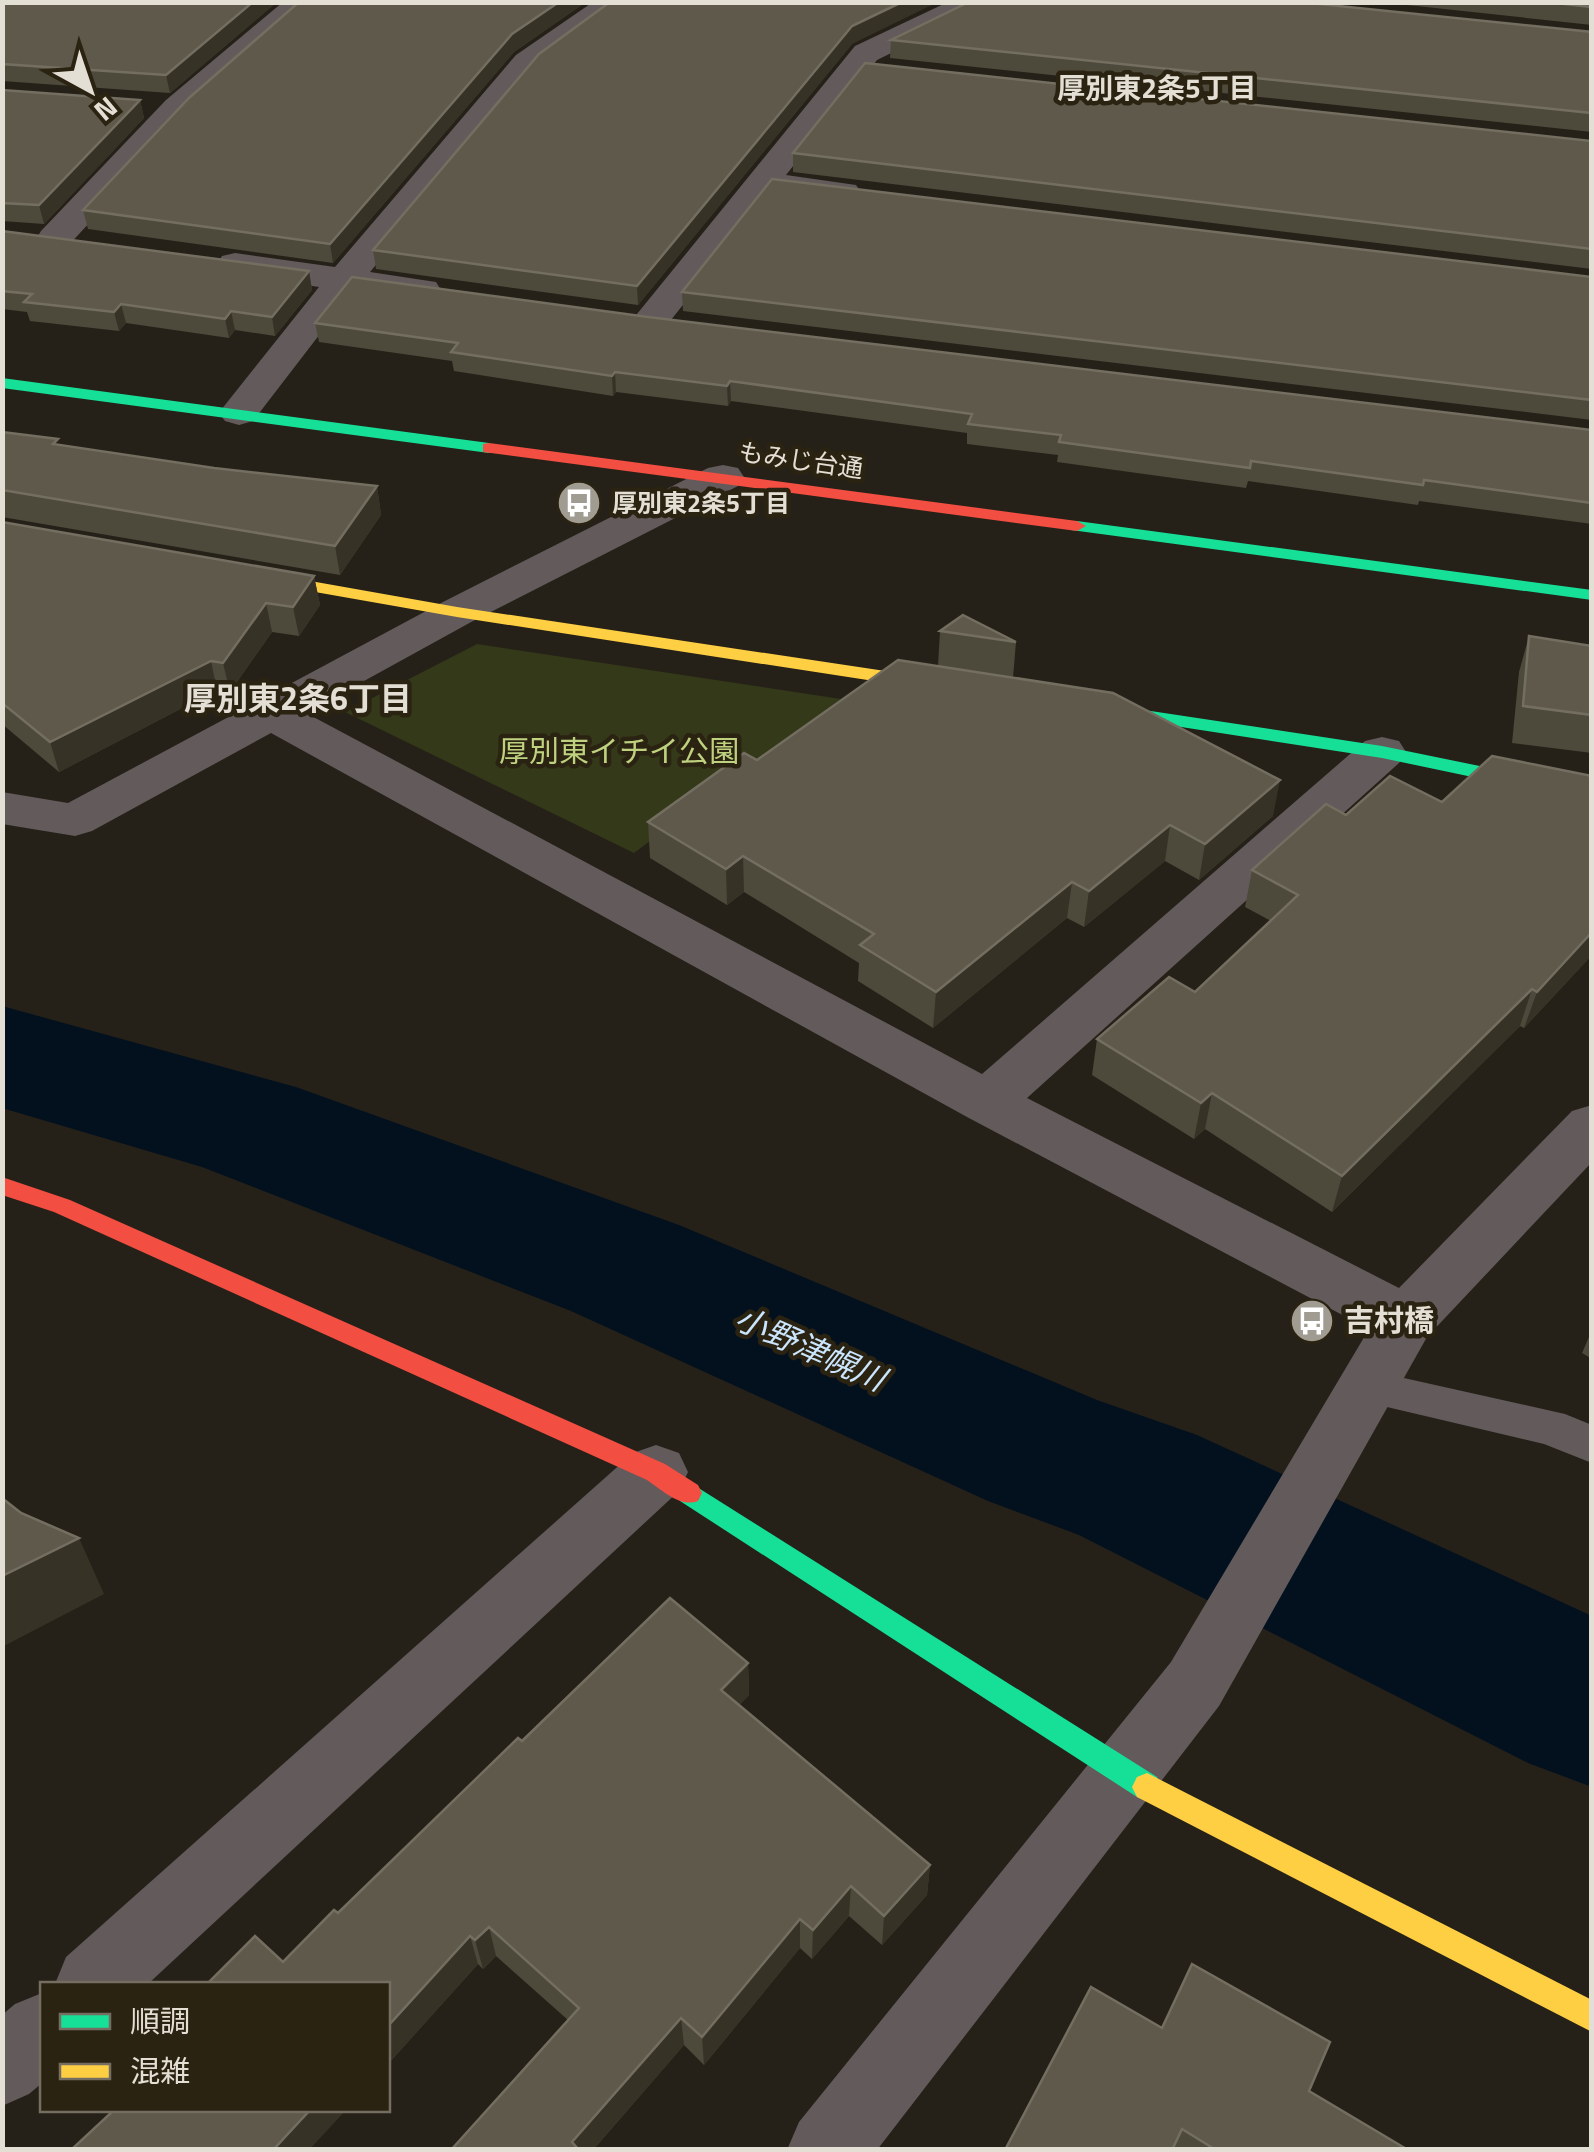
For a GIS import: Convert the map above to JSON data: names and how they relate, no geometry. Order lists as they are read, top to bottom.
{
  "streets": {
    "street": ["もみじ台通"]
  },
  "districts": ["厚別東2条5丁目", "厚別東2条6丁目"],
  "water": ["小野津幌川"],
  "parks": ["厚別東イチイ公園"],
  "places": {
    "bus stop": ["厚別東2条5丁目", "吉村橋"]
  },
  "legend": ["順調", "混雑"],
  "north": "bottom right"
}
